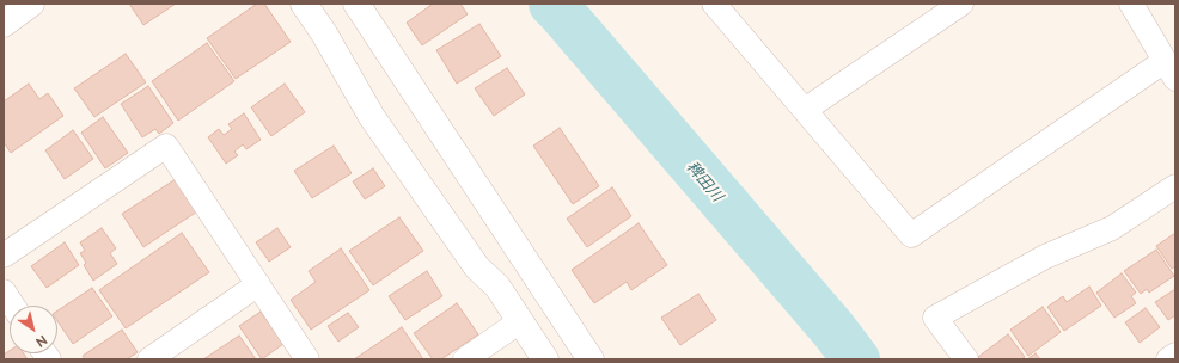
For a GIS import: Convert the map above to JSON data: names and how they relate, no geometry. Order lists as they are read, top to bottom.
{
  "water": ["稗田川"],
  "north": "bottom right"
}
